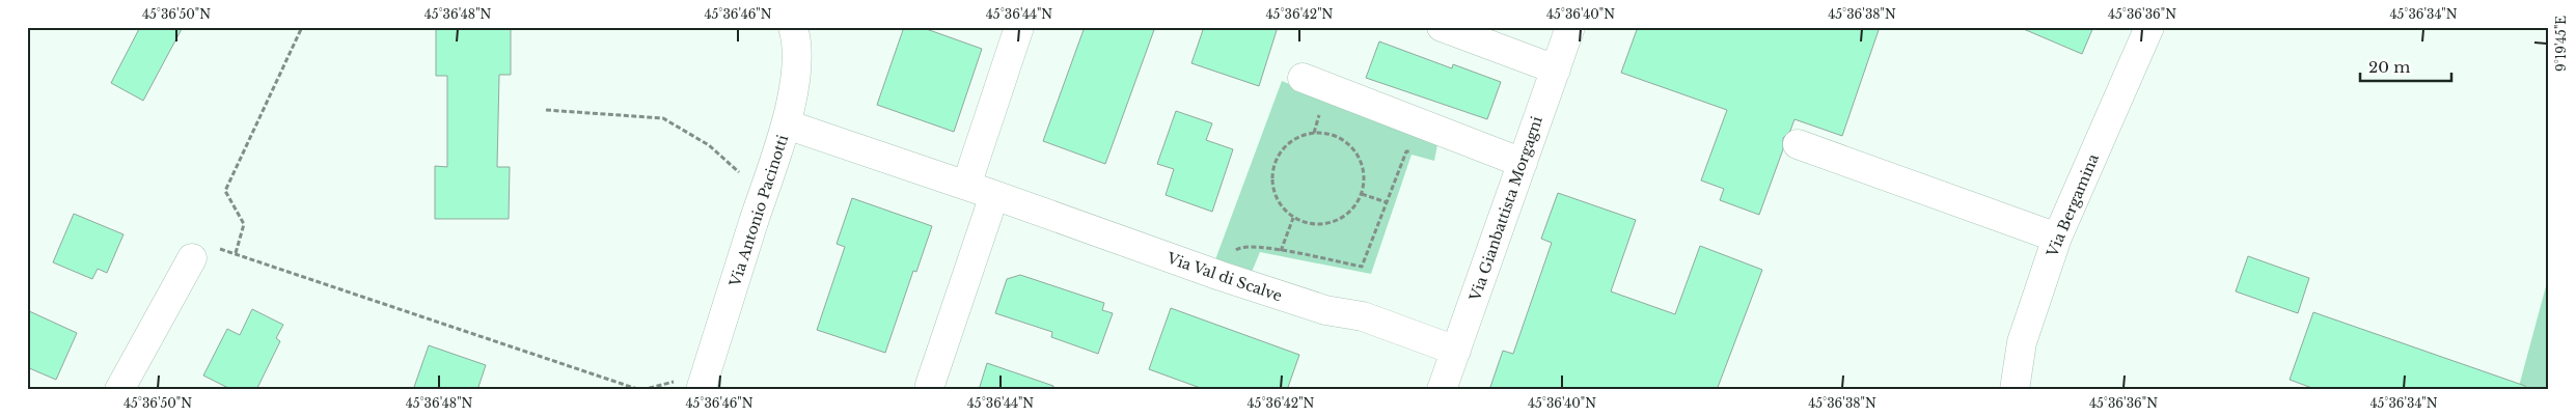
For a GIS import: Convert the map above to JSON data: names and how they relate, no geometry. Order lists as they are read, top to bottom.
{
  "streets": {
    "street": [
      "Via Bergamina",
      "Via Gianbattista Morgagni",
      "Via Antonio Pacinotti",
      "Via Val di Scalve"
    ]
  },
  "crossings": [
    ["Via Gianbattista Morgagni", "Via Val di Scalve"],
    ["Via Antonio Pacinotti", "Via Val di Scalve"]
  ],
  "scale_bar": "20 m",
  "coordinates": [
    "45°36'50\"N",
    "45°36'48\"N",
    "45°36'46\"N",
    "45°36'44\"N",
    "45°36'42\"N",
    "45°36'40\"N",
    "45°36'38\"N",
    "45°36'36\"N",
    "45°36'34\"N",
    "9°19'45\"E"
  ]
}
